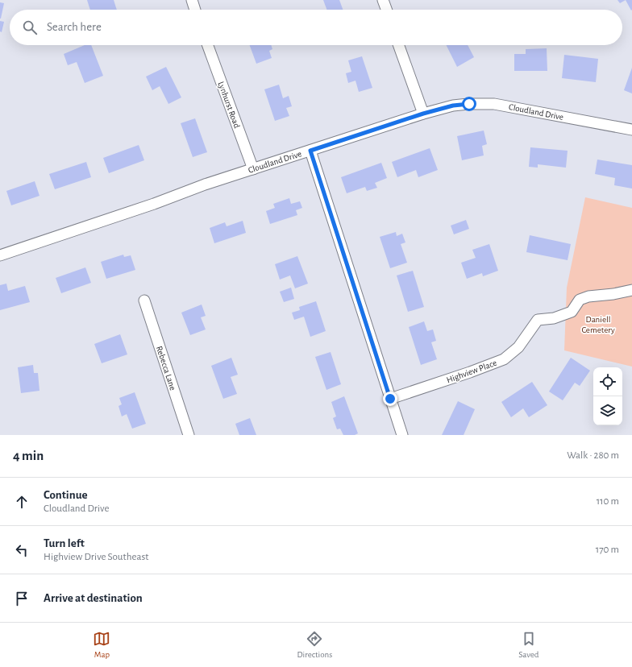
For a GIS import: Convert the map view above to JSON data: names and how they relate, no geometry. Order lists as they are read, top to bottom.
{
  "streets": {
    "street": [
      "Lynhurst Road",
      "Cloudland Drive",
      "Rebecca Lane",
      "Highview Place"
    ]
  },
  "crossings": [
    ["Lynhurst Road", "Cloudland Drive"]
  ],
  "parks": ["Daniell Cemetery"],
  "page": {
    "search": "Search here",
    "heading": ["4 min", "Walk · 280 m"],
    "list": [
      ["Continue", "Cloudland Drive", "110 m"],
      ["Turn left", "Highview Drive Southeast", "170 m"],
      "Arrive at destination"
    ],
    "nav": ["Map", "Directions", "Saved"]
  }
}
